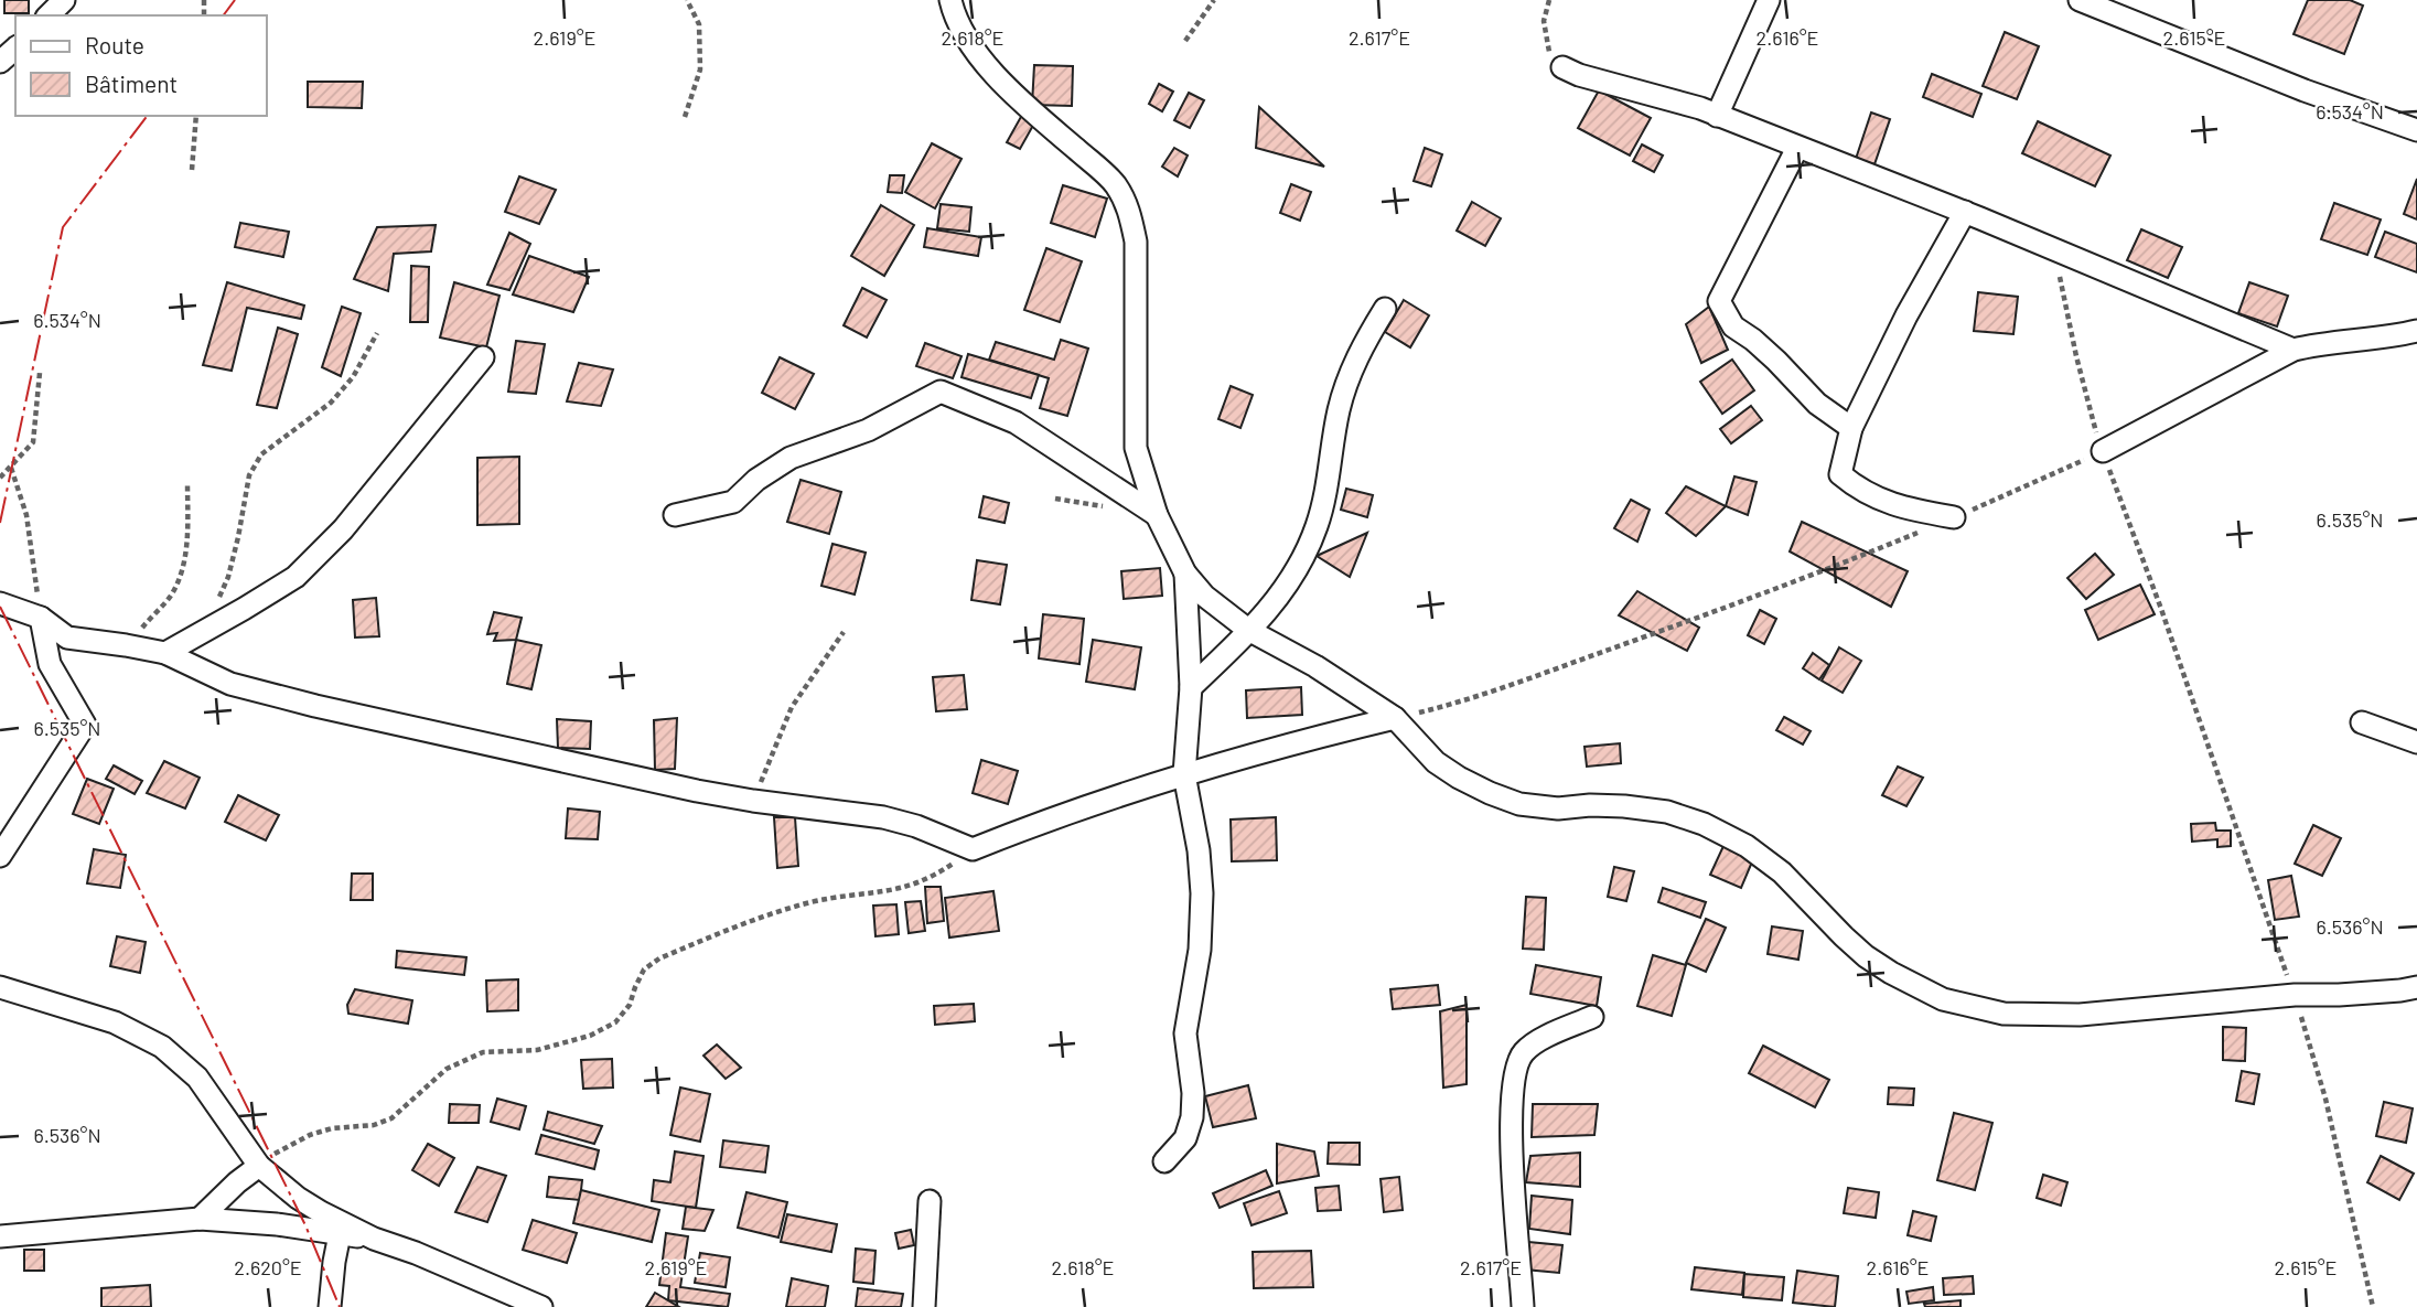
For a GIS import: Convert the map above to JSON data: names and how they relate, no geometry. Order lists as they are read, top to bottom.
{
  "legend": ["Route", "Bâtiment"],
  "coordinates": [
    "2.619°E",
    "2.618°E",
    "2.617°E",
    "2.616°E",
    "2.615°E",
    "6.534°N",
    "6.535°N",
    "6.536°N",
    "2.620°E"
  ]
}
